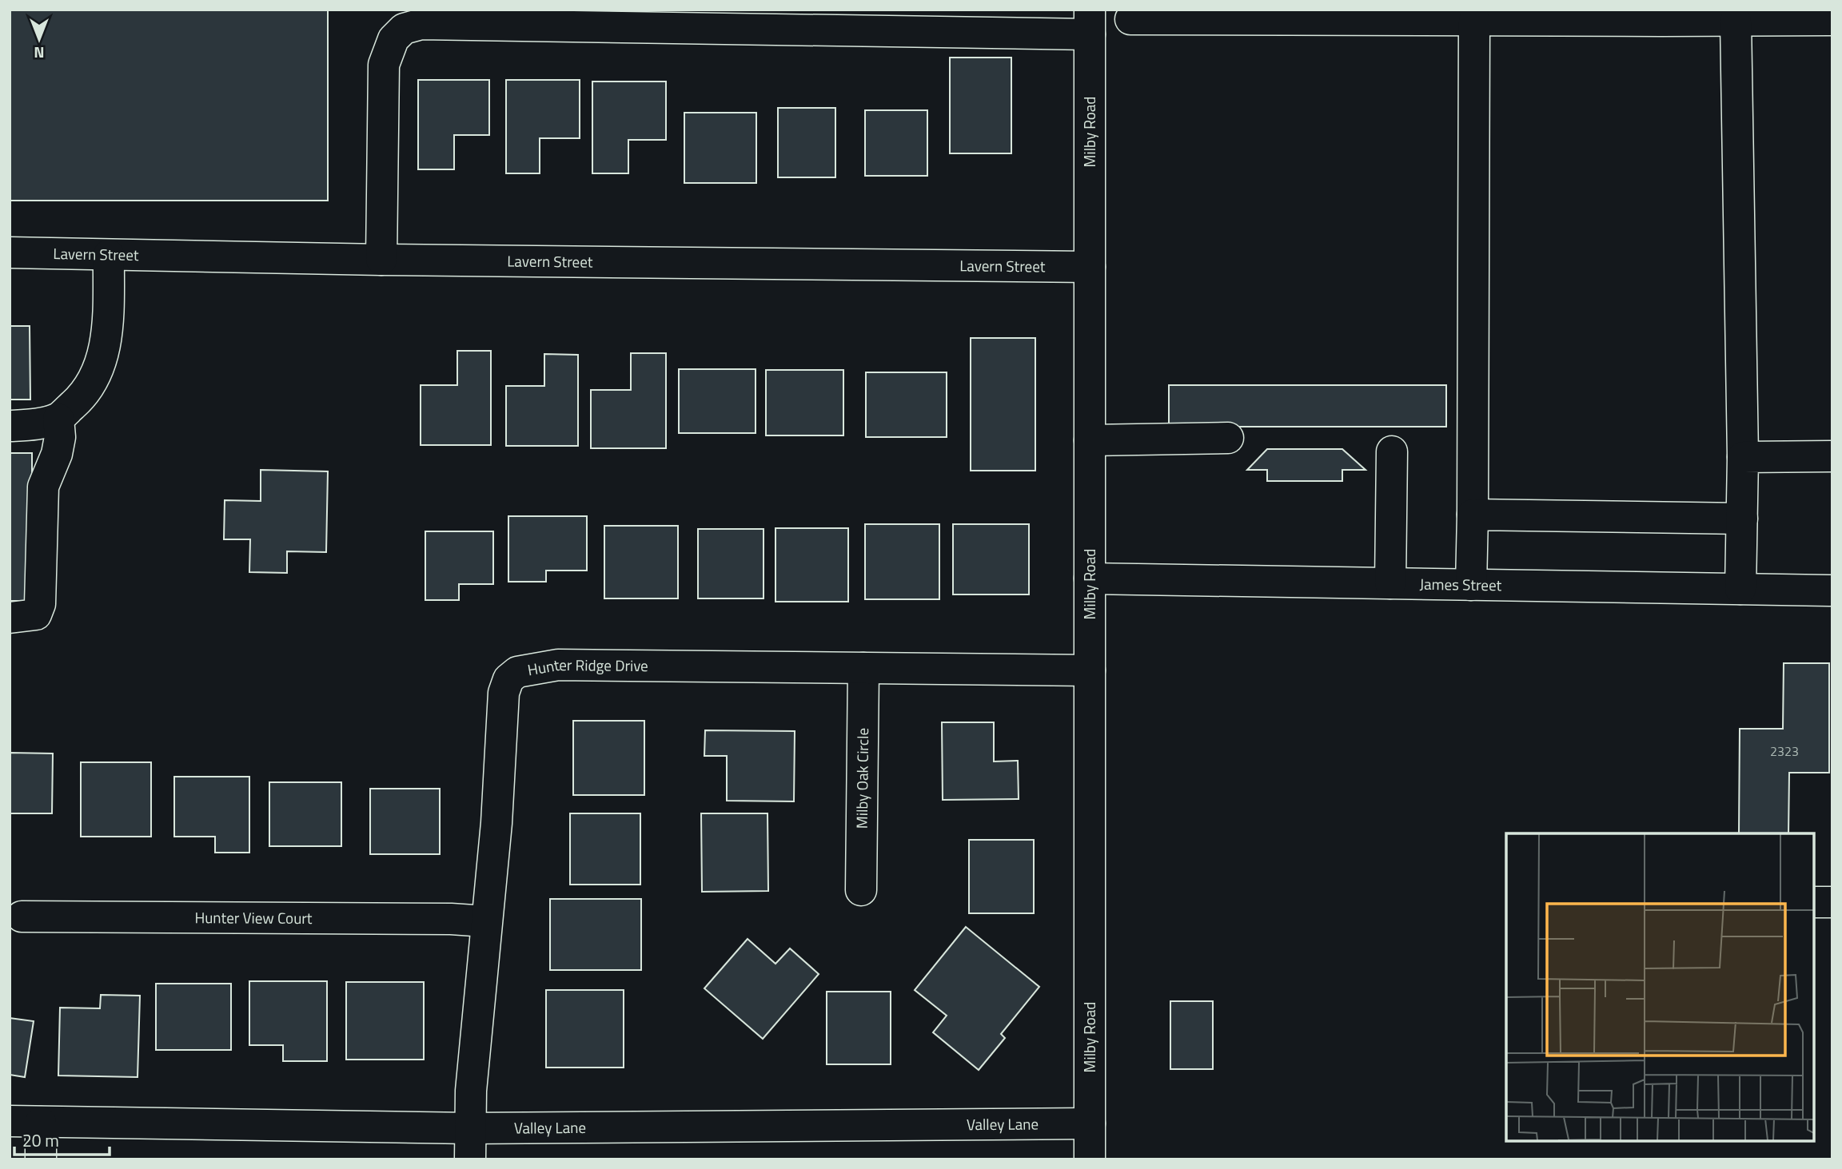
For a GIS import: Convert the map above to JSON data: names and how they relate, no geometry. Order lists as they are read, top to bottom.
{
  "streets": {
    "street": [
      "Milby Road",
      "Lavern Street",
      "James Street",
      "Hunter Ridge Drive",
      "Milby Oak Circle",
      "Hunter View Court",
      "Valley Lane"
    ]
  },
  "crossings": [
    ["Milby Road", "Lavern Street"],
    ["Milby Road", "James Street"],
    ["Milby Road", "Hunter Ridge Drive"],
    ["Milby Road", "Valley Lane"],
    ["Hunter Ridge Drive", "Milby Oak Circle"],
    ["Hunter Ridge Drive", "Hunter View Court"],
    ["Hunter Ridge Drive", "Valley Lane"]
  ],
  "house_numbers": ["2323"],
  "scale_bar": "20 m",
  "north": "bottom"
}
